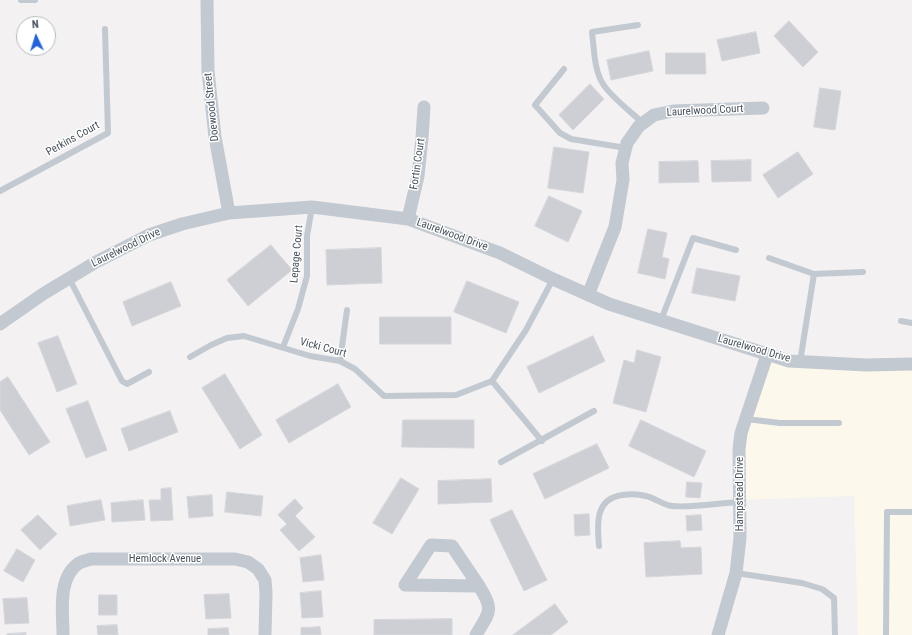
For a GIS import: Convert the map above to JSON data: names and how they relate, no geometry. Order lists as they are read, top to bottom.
{
  "streets": {
    "street": [
      "Doewood Street",
      "Laurelwood Court",
      "Fortin Court",
      "Laurelwood Drive",
      "Hampstead Drive",
      "Hemlock Avenue"
    ],
    "lane": ["Perkins Court", "Lepage Court", "Vicki Court"]
  },
  "crossings": [
    ["Doewood Street", "Laurelwood Drive"],
    ["Laurelwood Court", "Laurelwood Drive"],
    ["Fortin Court", "Laurelwood Drive"],
    ["Laurelwood Drive", "Lepage Court"],
    ["Laurelwood Drive", "Hampstead Drive"],
    ["Lepage Court", "Vicki Court"]
  ],
  "north": "top"
}
